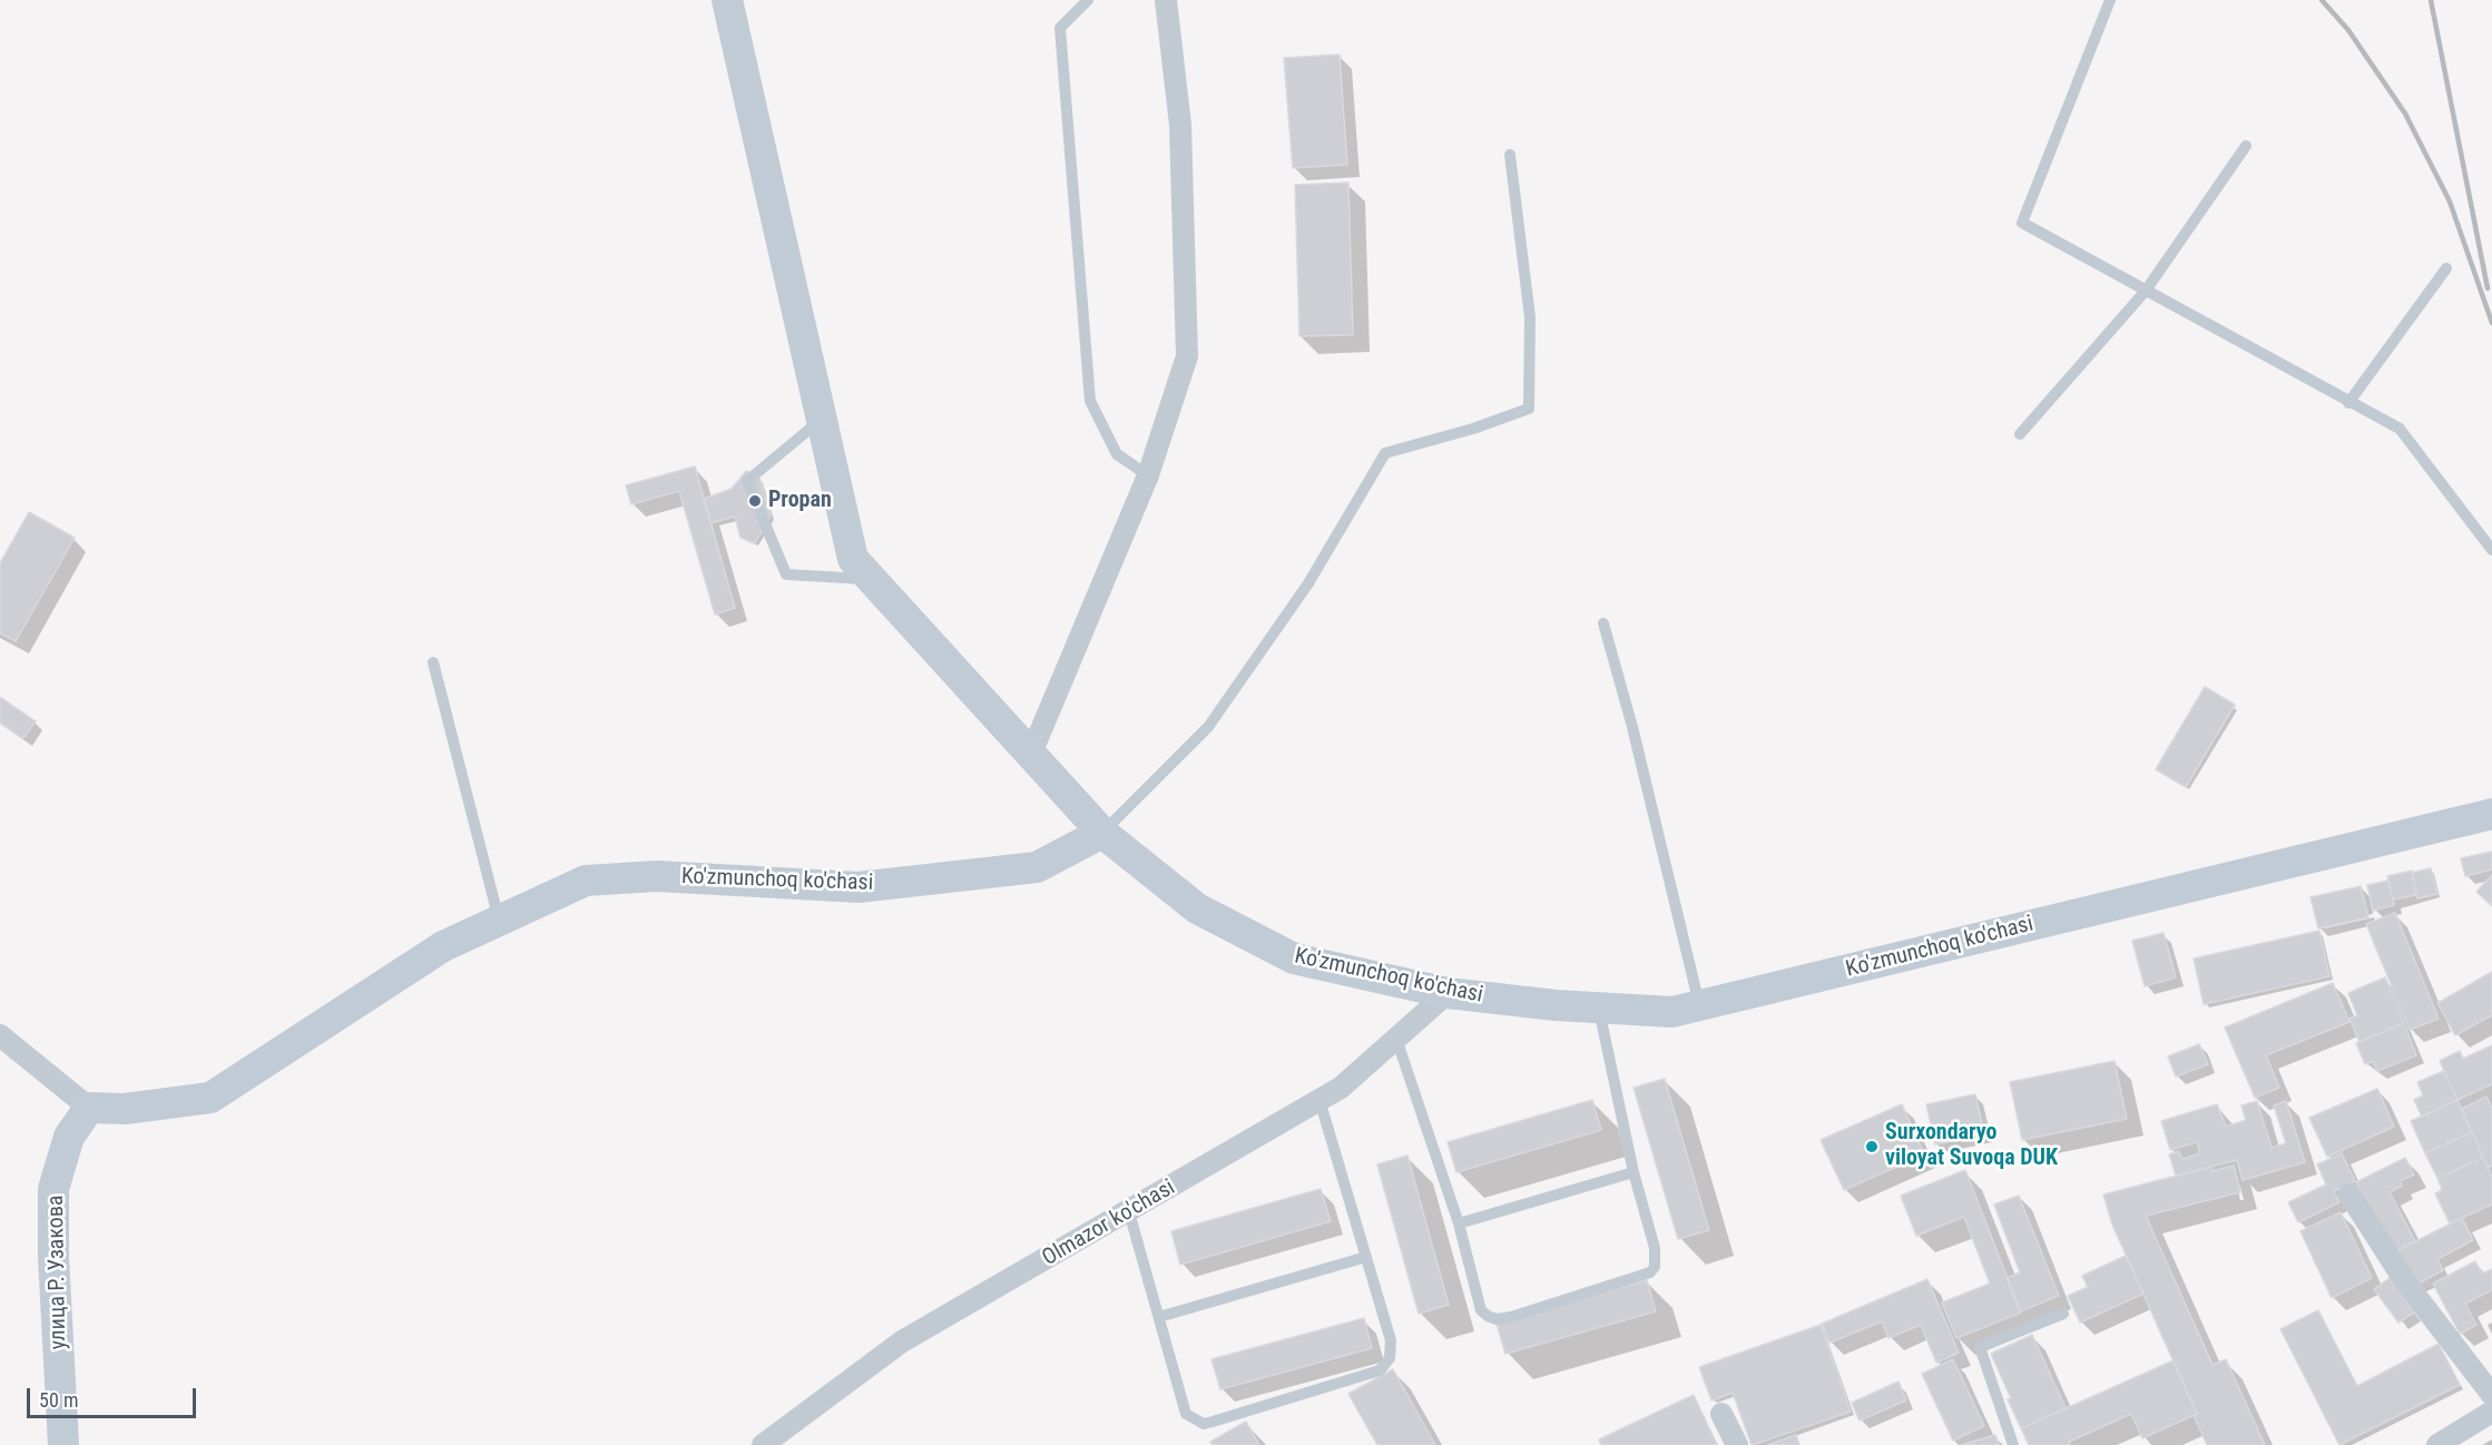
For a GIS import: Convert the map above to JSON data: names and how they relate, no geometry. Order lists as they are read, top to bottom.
{
  "streets": {
    "street": ["Ko'zmunchoq ko'chasi", "Olmazor ko'chasi", "улица Р. Узакова"]
  },
  "crossings": [
    ["Ko'zmunchoq ko'chasi", "Olmazor ko'chasi"],
    ["Ko'zmunchoq ko'chasi", "улица Р. Узакова"]
  ],
  "places": ["Propan", "Surxondaryo viloyat Suvoqa DUK"],
  "scale_bar": "50 m"
}
